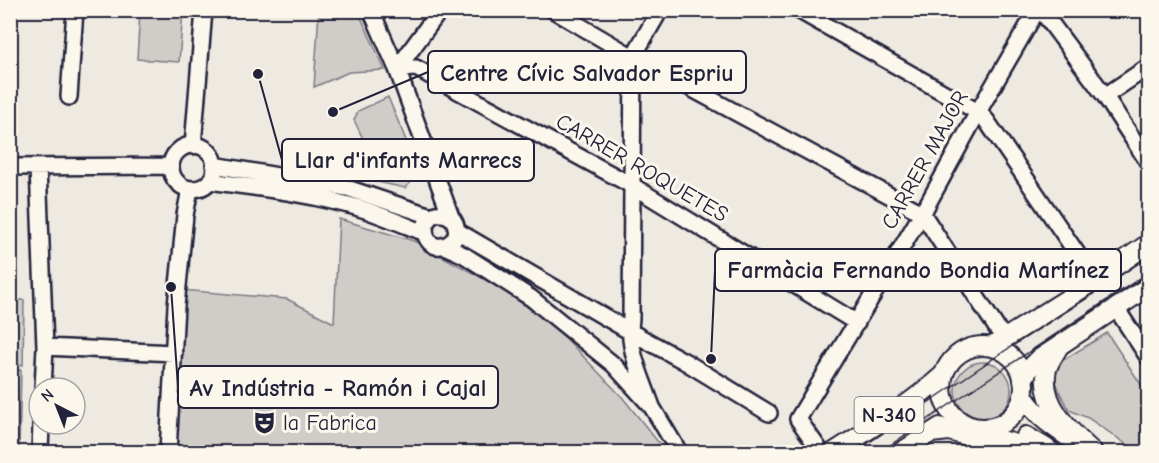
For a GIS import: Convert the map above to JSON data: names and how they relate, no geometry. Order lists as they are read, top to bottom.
{
  "streets": {
    "main road": ["N-340"],
    "street": ["CARRER MAJOR", "CARRER ROQUETES"]
  },
  "crossings": [
    ["CARRER MAJOR", "CARRER ROQUETES"]
  ],
  "places": {
    "other": [
      "Llar d'infants Marrecs",
      "Centre Cívic Salvador Espriu",
      "Av Indústria - Ramón i Cajal",
      "Farmàcia Fernando Bondia Martínez"
    ],
    "theatre": ["la Fabrica"]
  },
  "north": "top left"
}
